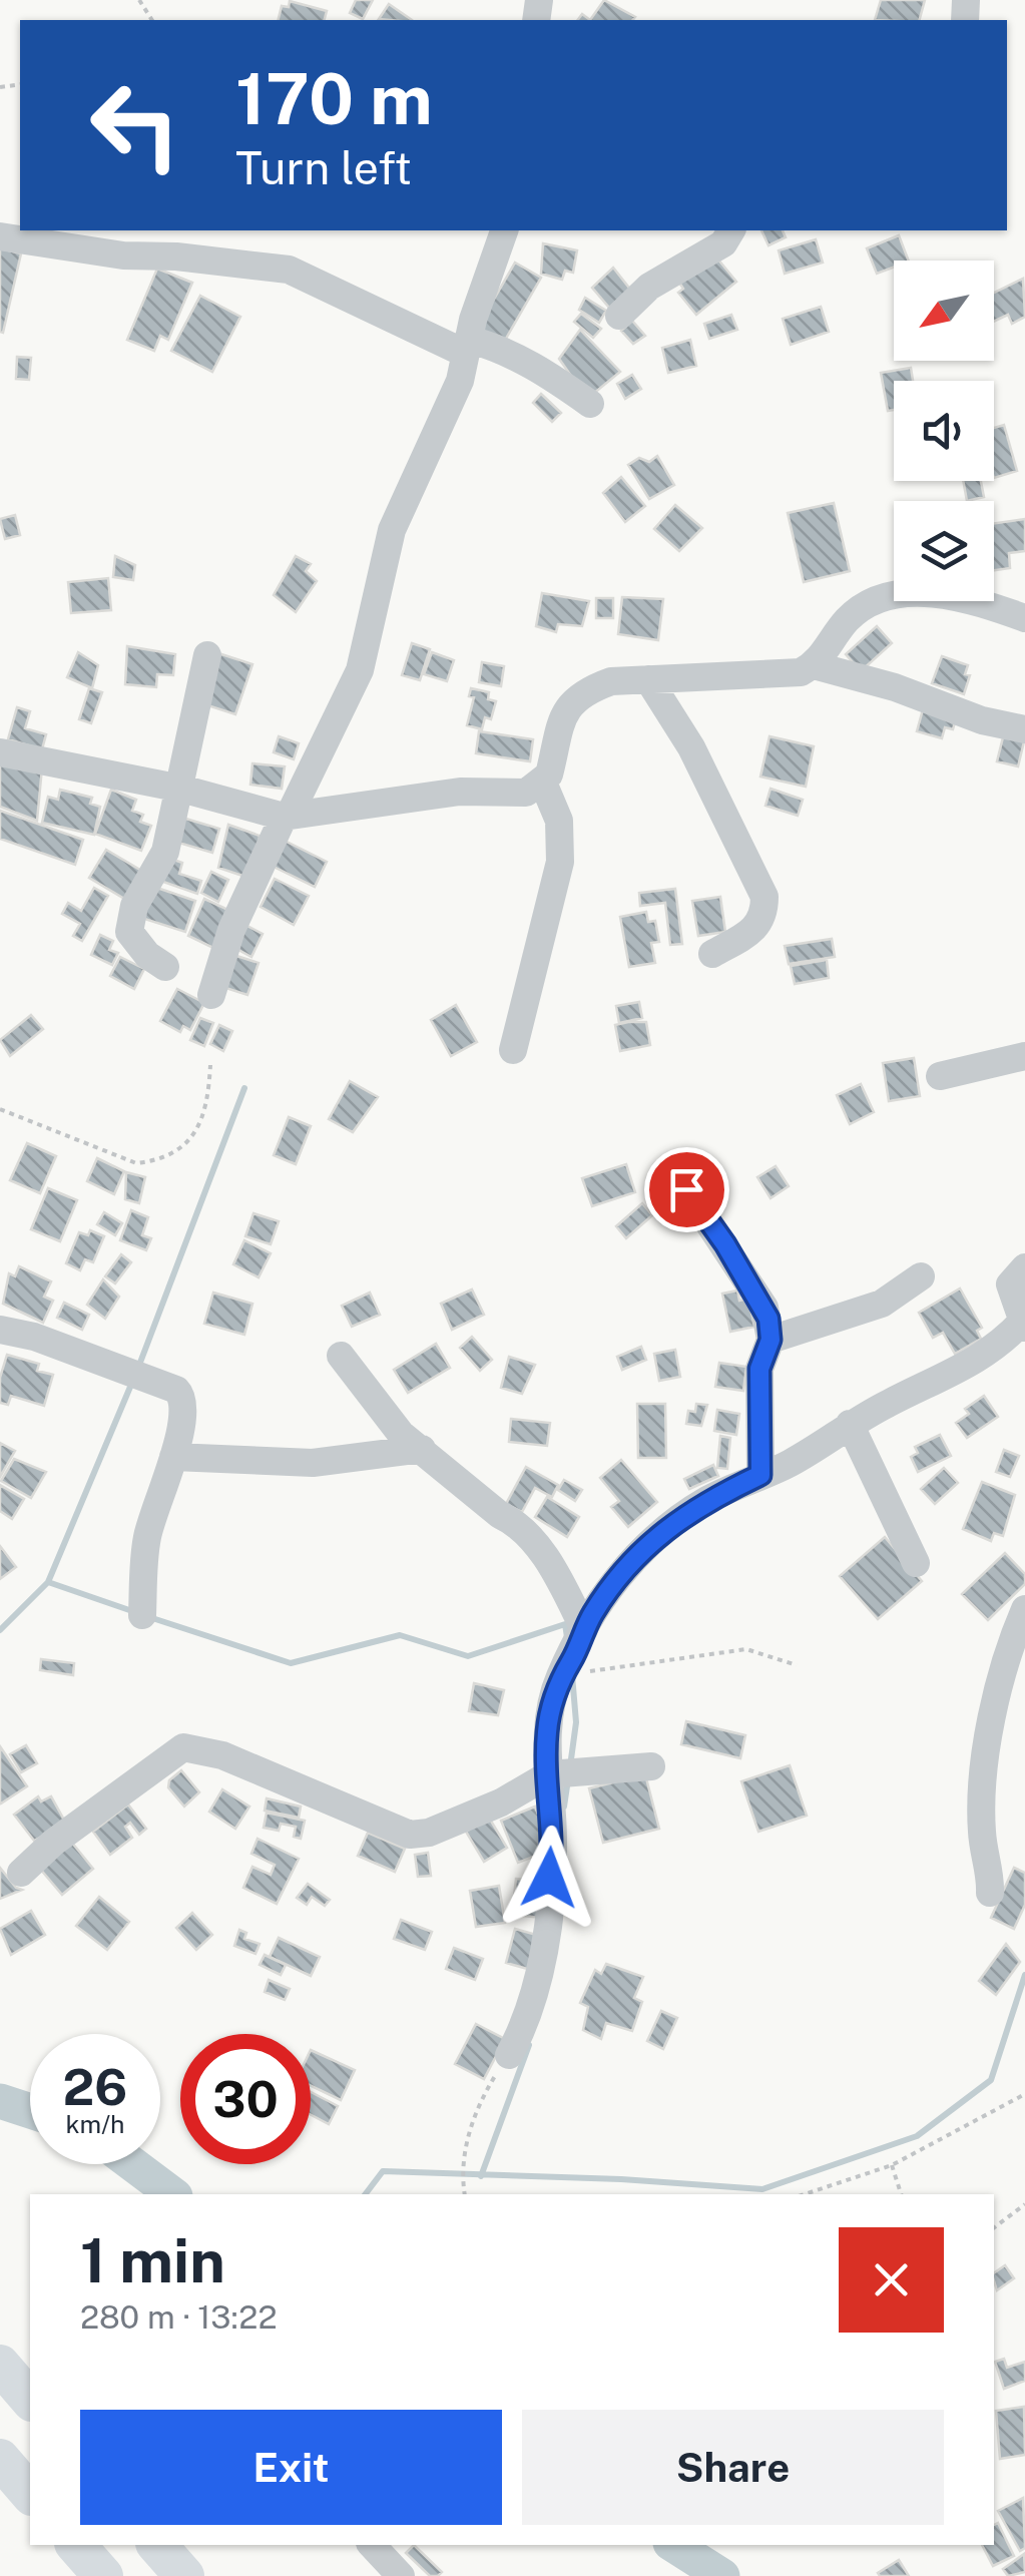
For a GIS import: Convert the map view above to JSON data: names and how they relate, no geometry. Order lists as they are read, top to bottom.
{
  "north": "bottom left",
  "page": {
    "turn": ["170 m", "Turn left"],
    "speed": "26 km/h",
    "limit": "30",
    "heading": ["1 min", "280 m · 13:22"],
    "buttons": ["Exit", "Share"]
  }
}
